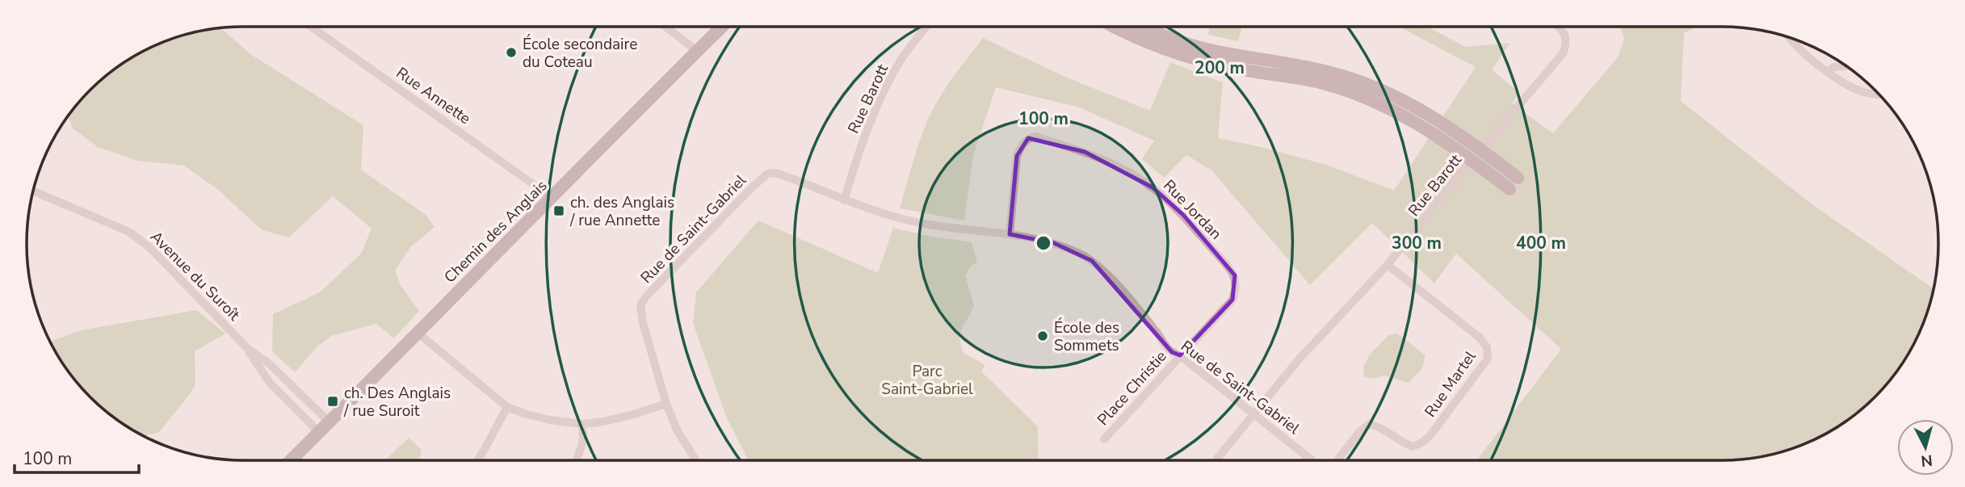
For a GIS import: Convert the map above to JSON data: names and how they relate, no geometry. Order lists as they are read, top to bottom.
{
  "streets": {
    "street": [
      "Rue Annette",
      "Rue Barott",
      "Rue Jordan",
      "Rue de Saint-Gabriel",
      "Chemin des Anglais",
      "Avenue du Suroît",
      "Rue Martel",
      "Place Christie"
    ]
  },
  "crossings": [
    ["Rue Annette", "Chemin des Anglais"],
    ["Rue Barott", "Rue de Saint-Gabriel"],
    ["Rue Barott", "Rue Martel"],
    ["Rue Jordan", "Rue de Saint-Gabriel"],
    ["Rue Jordan", "Place Christie"],
    ["Rue de Saint-Gabriel", "Place Christie"],
    ["Chemin des Anglais", "Avenue du Suroît"]
  ],
  "parks": ["Parc Saint-Gabriel"],
  "places": {
    "other": ["École secondaire du Coteau", "École des Sommets"],
    "transit": ["ch. des Anglais / rue Annette", "ch. Des Anglais / rue Suroit"]
  },
  "scale_bar": "100 m",
  "north": "bottom",
  "rings": [
    "200 m",
    "100 m",
    "300 m",
    "400 m"
  ]
}
